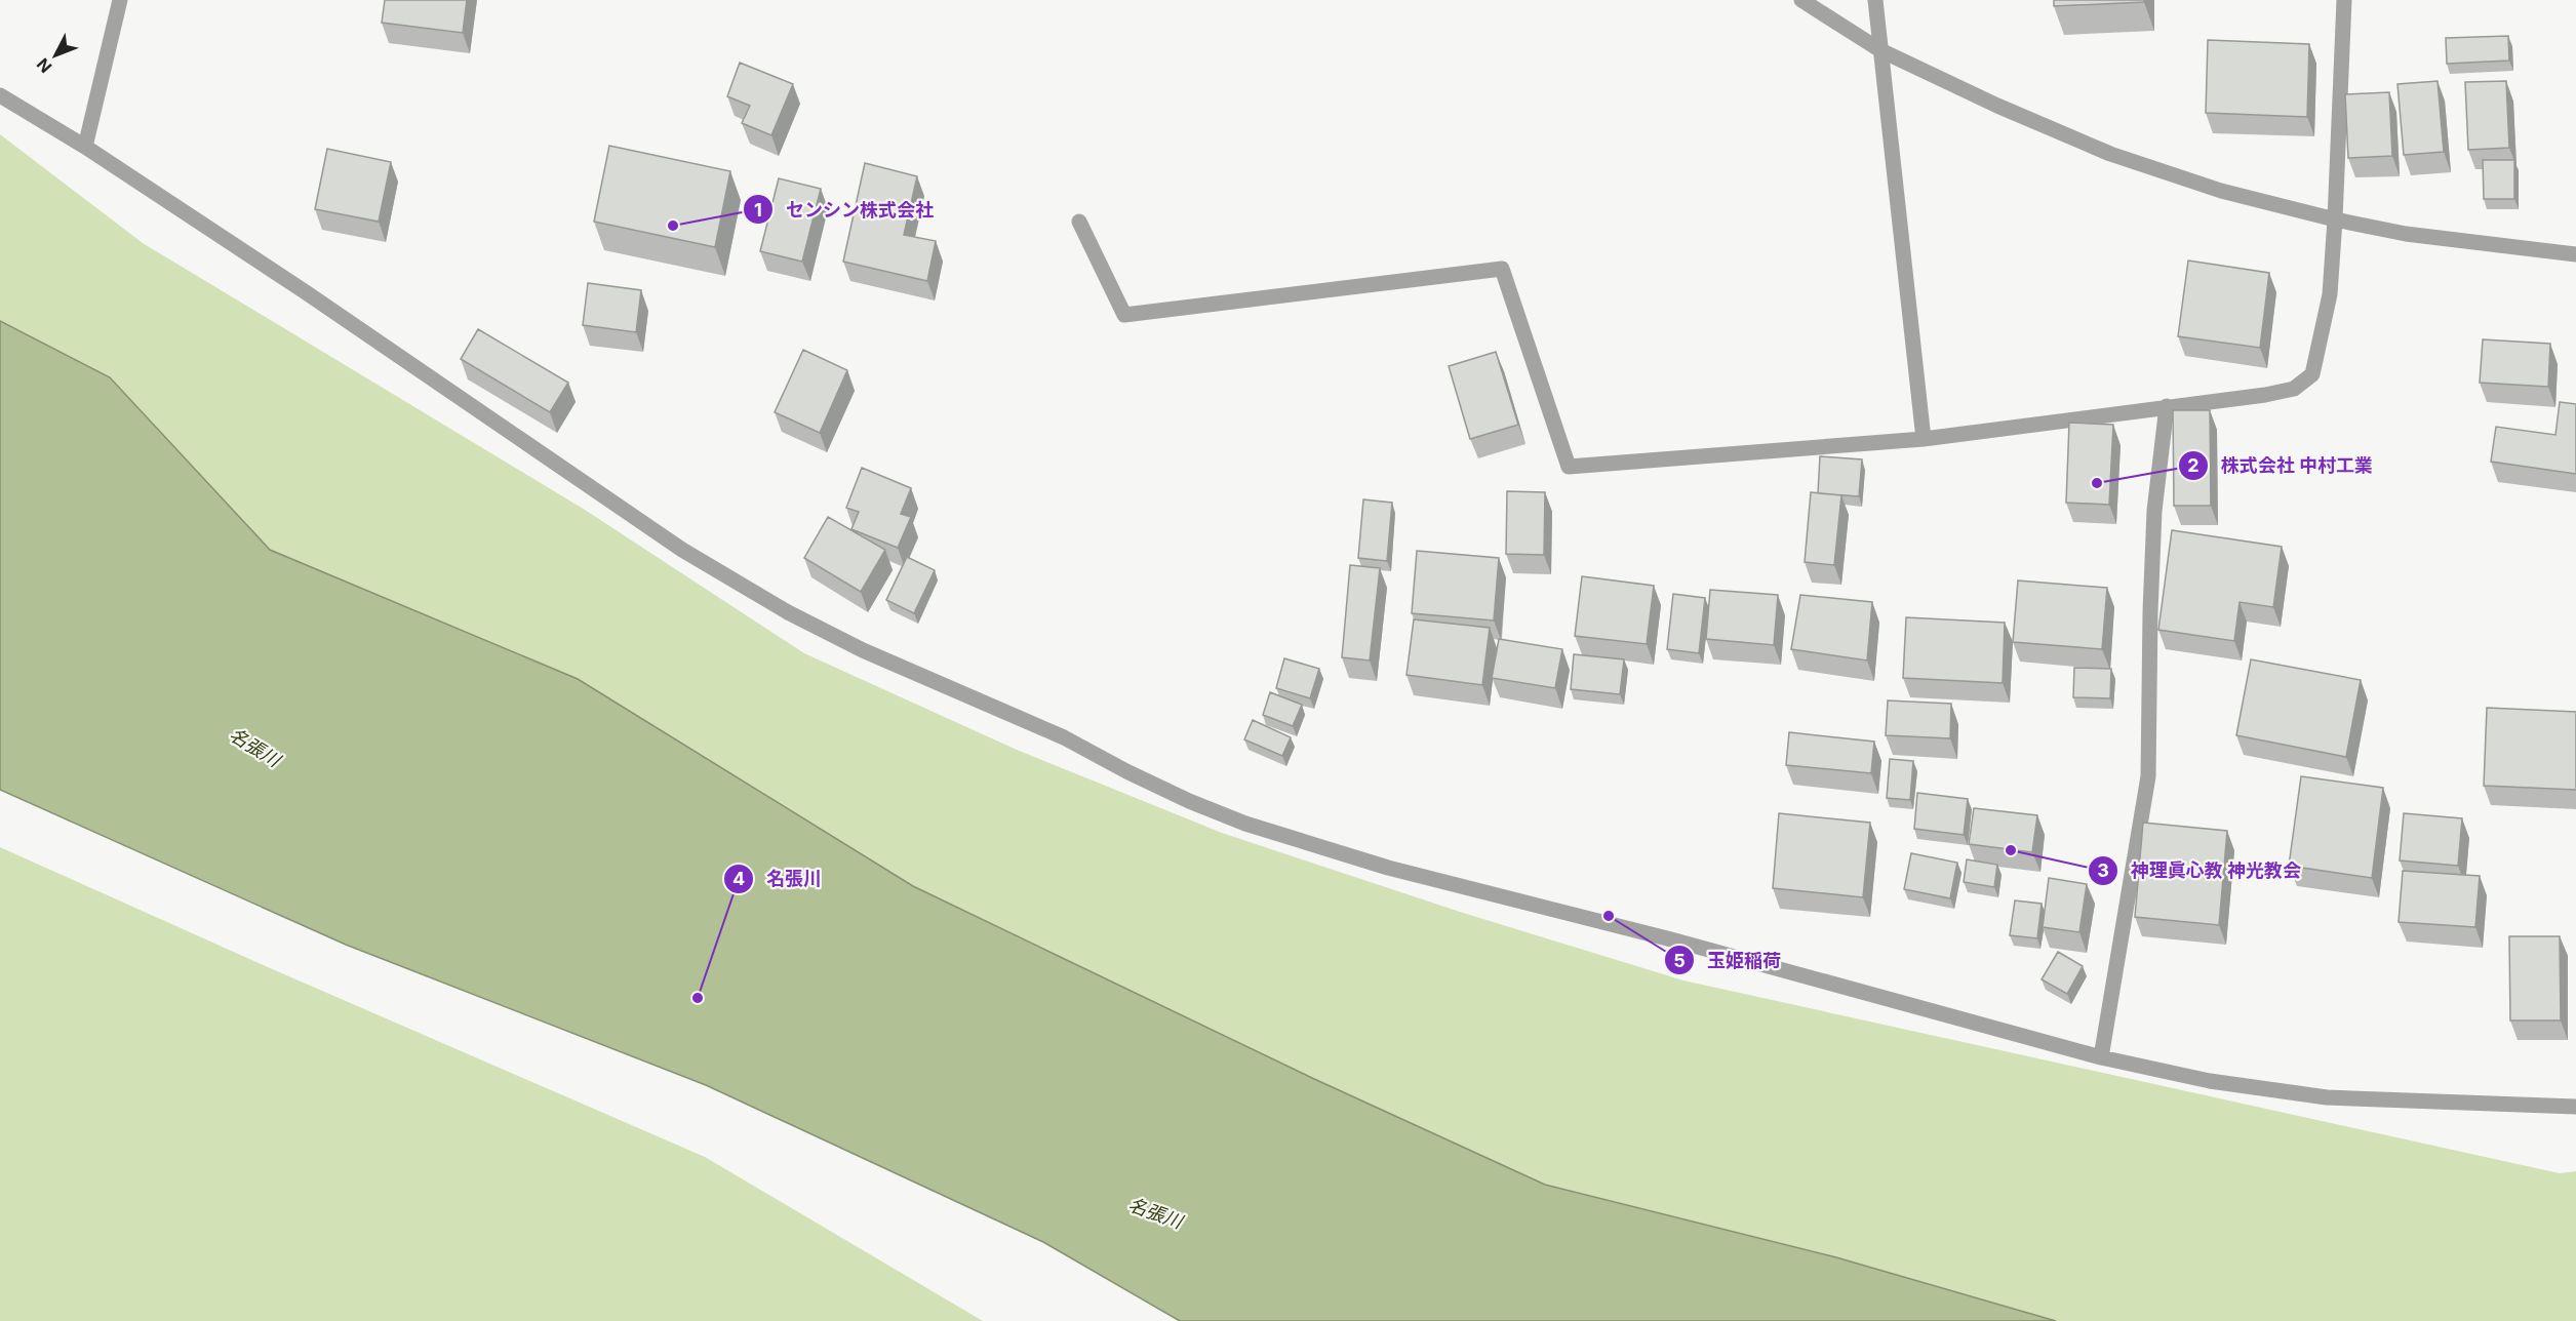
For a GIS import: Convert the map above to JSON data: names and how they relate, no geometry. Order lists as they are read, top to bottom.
{
  "water": ["名張川"],
  "places": [
    "センシン株式会社",
    "株式会社 中村工業",
    "神理眞心教 神光教会",
    "玉姫稲荷",
    "名張川"
  ],
  "north": "bottom left"
}
